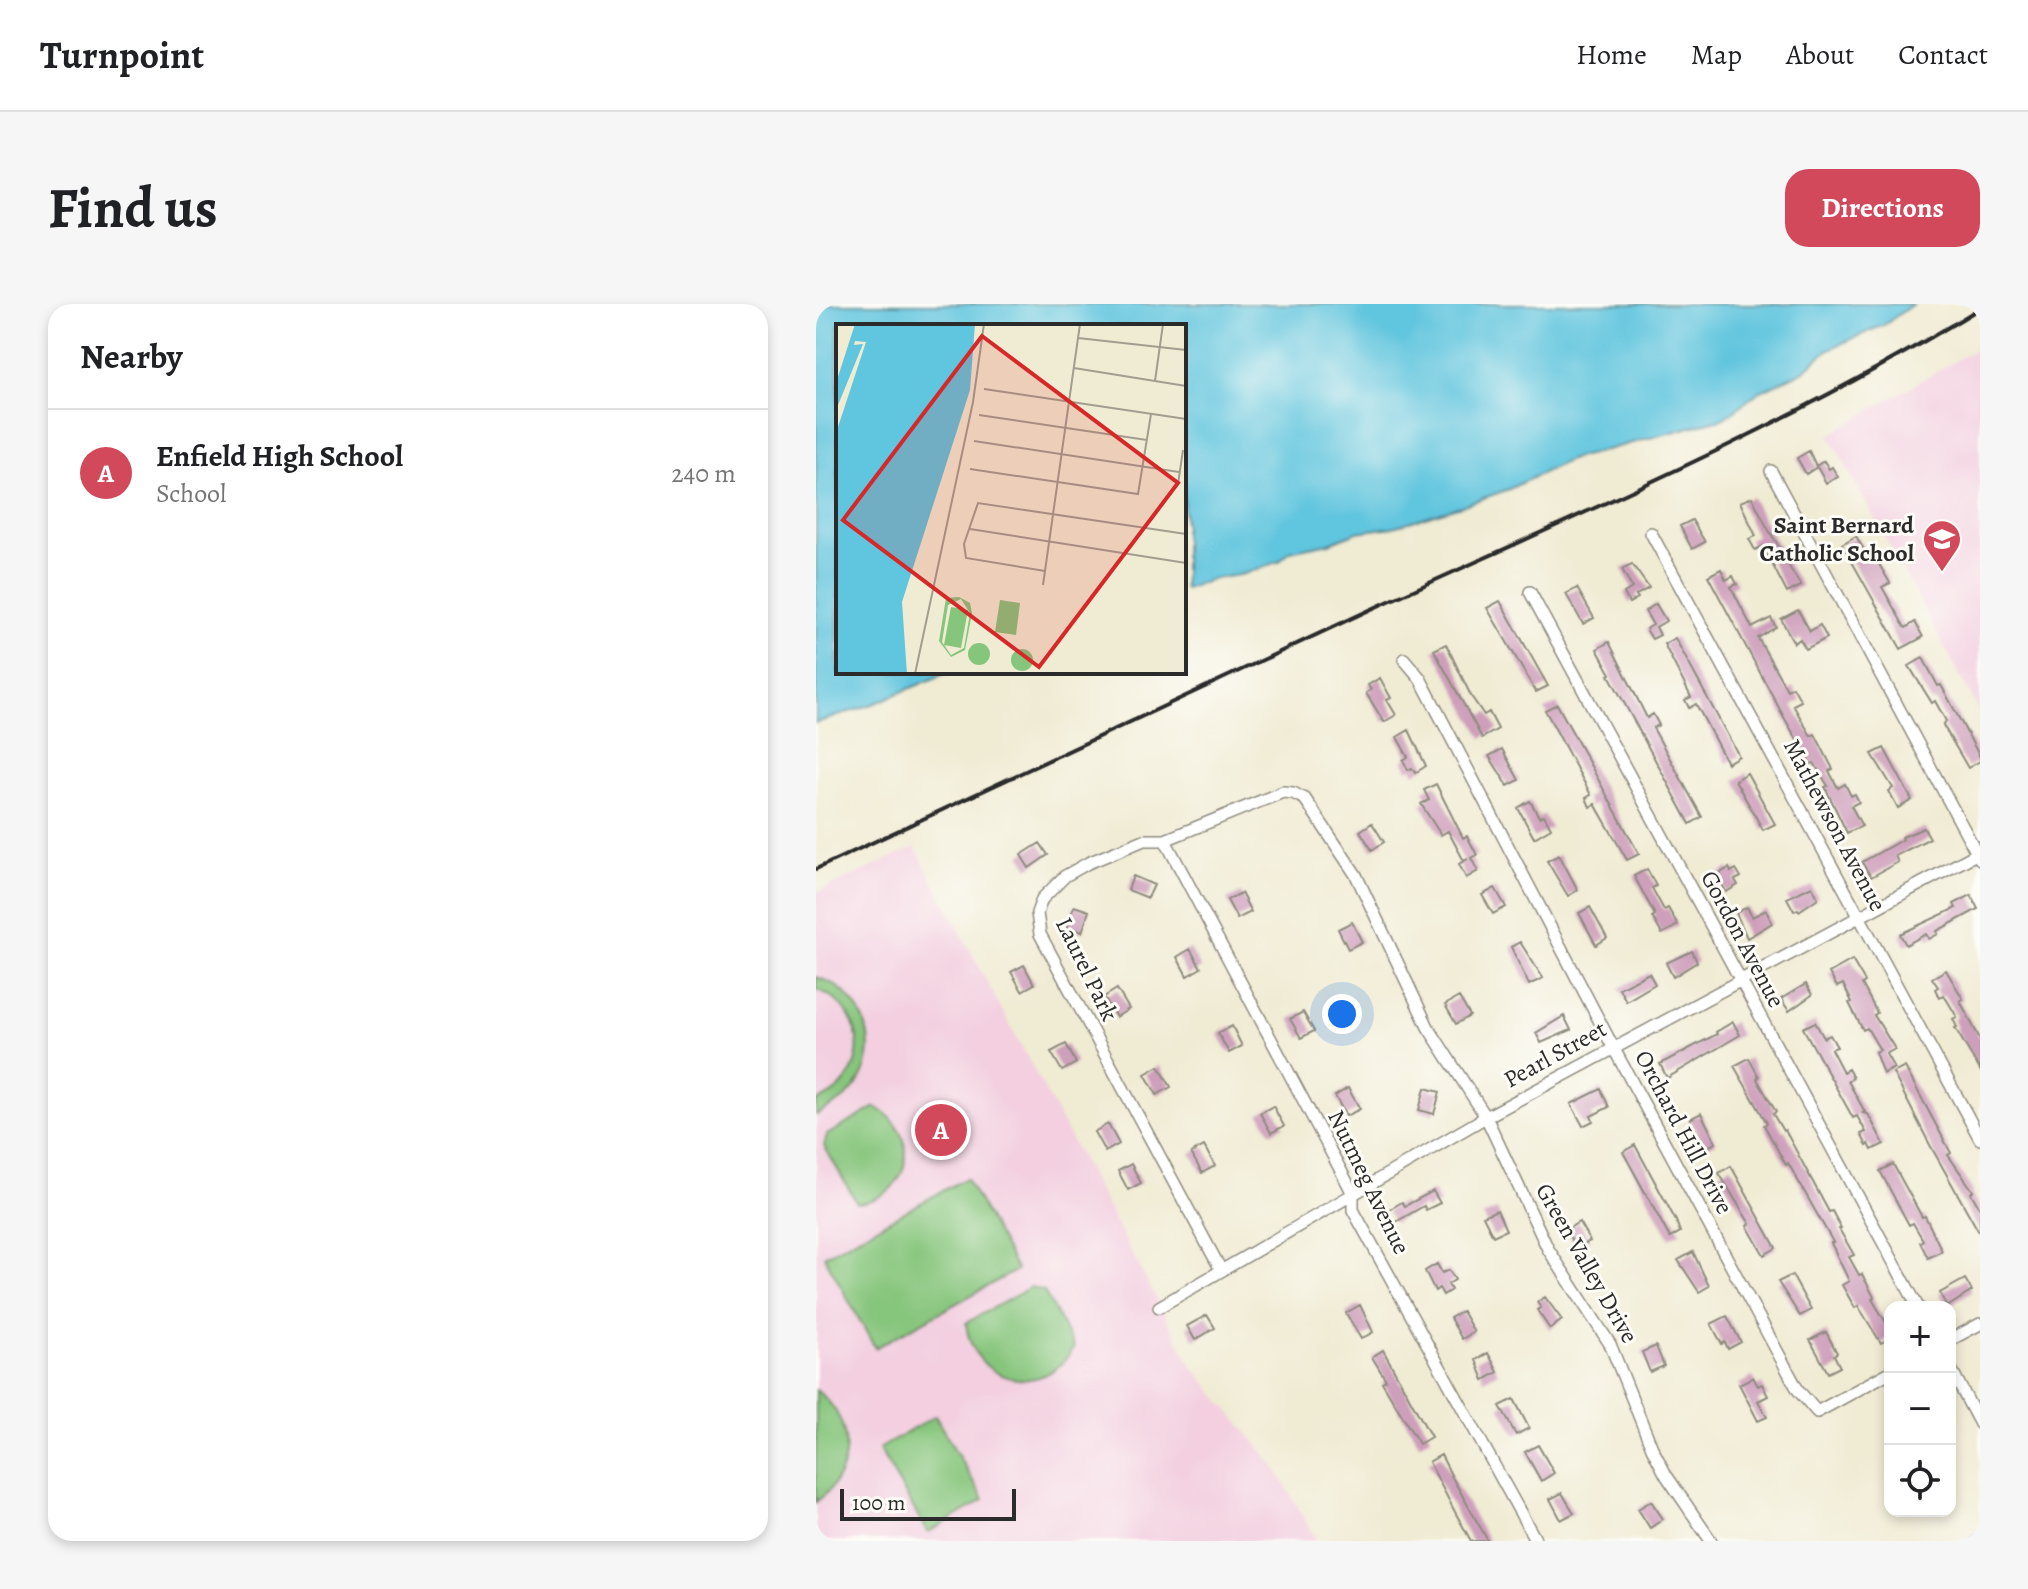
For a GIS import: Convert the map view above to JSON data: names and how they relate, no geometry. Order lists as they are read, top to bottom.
{
  "streets": {
    "street": [
      "Mathewson Avenue",
      "Gordon Avenue",
      "Laurel Park",
      "Pearl Street",
      "Orchard Hill Drive",
      "Nutmeg Avenue",
      "Green Valley Drive"
    ]
  },
  "crossings": [
    ["Mathewson Avenue", "Pearl Street"],
    ["Gordon Avenue", "Pearl Street"],
    ["Laurel Park", "Pearl Street"],
    ["Laurel Park", "Nutmeg Avenue"],
    ["Laurel Park", "Green Valley Drive"],
    ["Pearl Street", "Orchard Hill Drive"],
    ["Pearl Street", "Nutmeg Avenue"],
    ["Pearl Street", "Green Valley Drive"]
  ],
  "places": {
    "school or university": ["Saint Bernard Catholic School"]
  },
  "scale_bar": "100 m",
  "page": {
    "header": "Turnpoint",
    "nav": [
      "Home",
      "Map",
      "About",
      "Contact"
    ],
    "buttons": "Directions",
    "title": "Find us",
    "heading": "Nearby",
    "list": [
      {
        "mark": "A",
        "name": "Enfield High School",
        "note": "School",
        "value": "240 m"
      }
    ],
    "pins": "A",
    "map_buttons": ["+", "−"],
    "scale": "100 m"
  }
}
